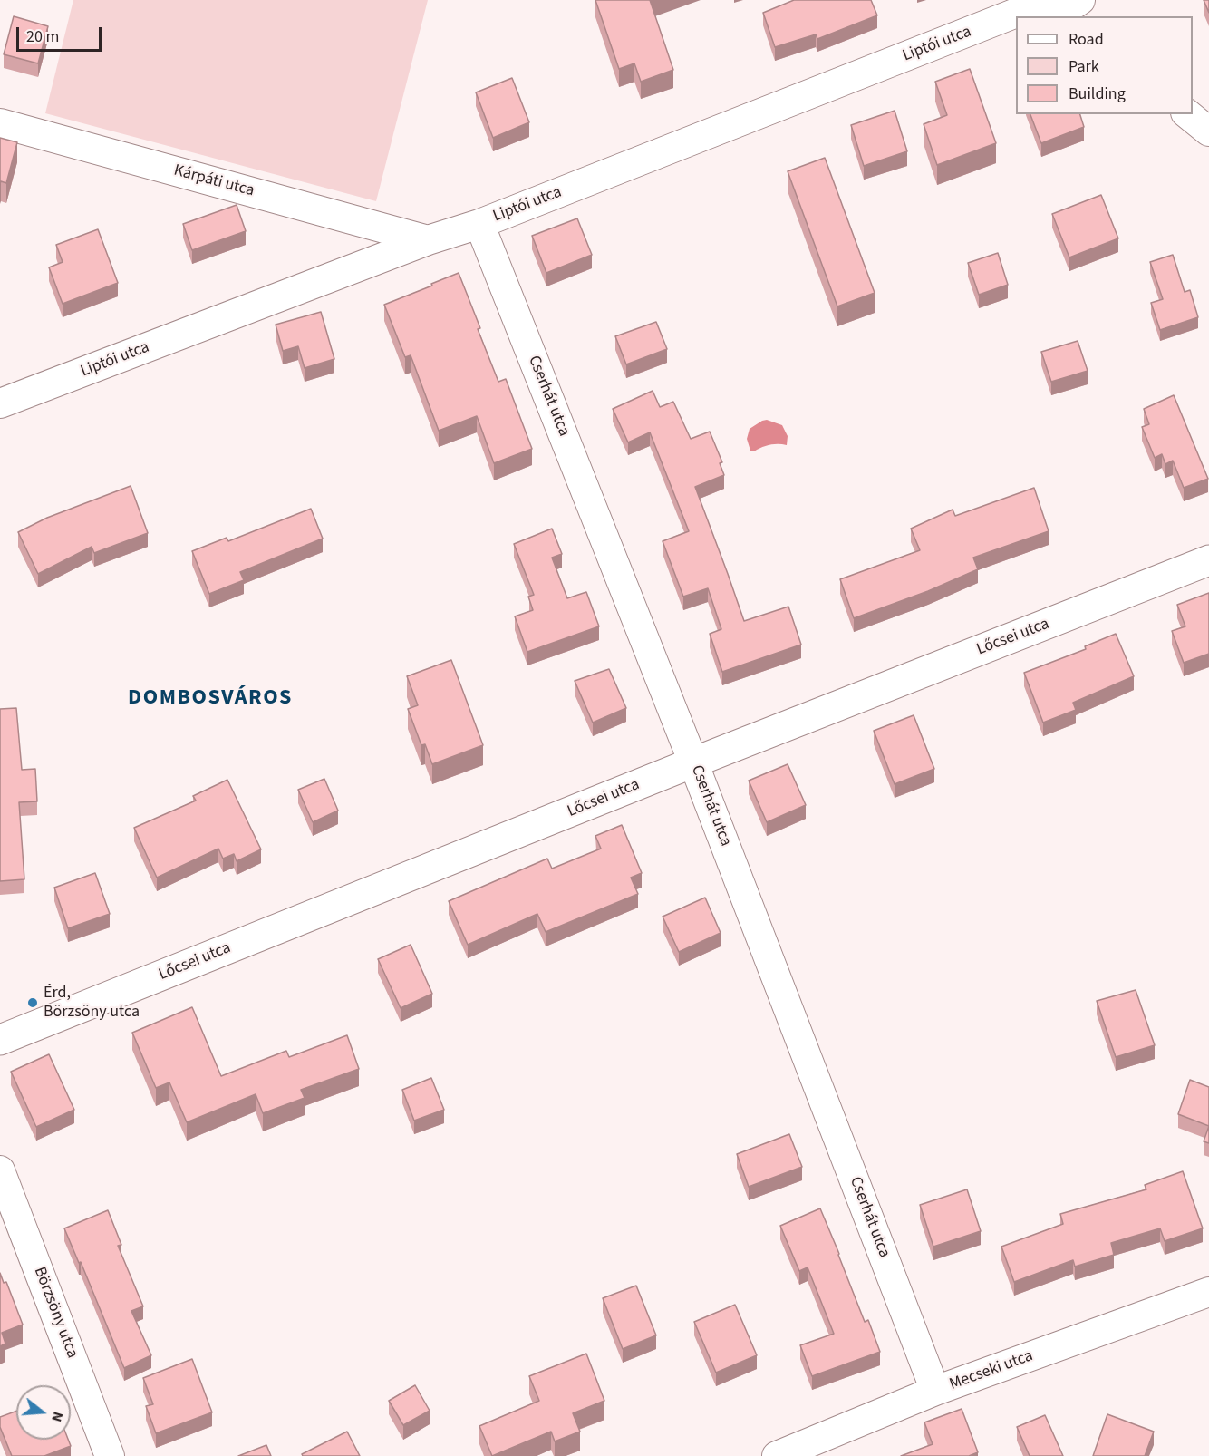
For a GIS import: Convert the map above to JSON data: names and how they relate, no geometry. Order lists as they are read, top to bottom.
{
  "streets": {
    "street": [
      "Liptói utca",
      "Kárpáti utca",
      "Cserhát utca",
      "Lőcsei utca",
      "Börzsöny utca",
      "Mecseki utca"
    ]
  },
  "crossings": [
    ["Liptói utca", "Kárpáti utca"],
    ["Liptói utca", "Cserhát utca"],
    ["Cserhát utca", "Lőcsei utca"],
    ["Cserhát utca", "Mecseki utca"]
  ],
  "districts": ["DOMBOSVÁROS"],
  "places": ["Érd, Börzsöny utca"],
  "legend": ["Road", "Park", "Building"],
  "scale_bar": "20 m",
  "north": "right"
}
